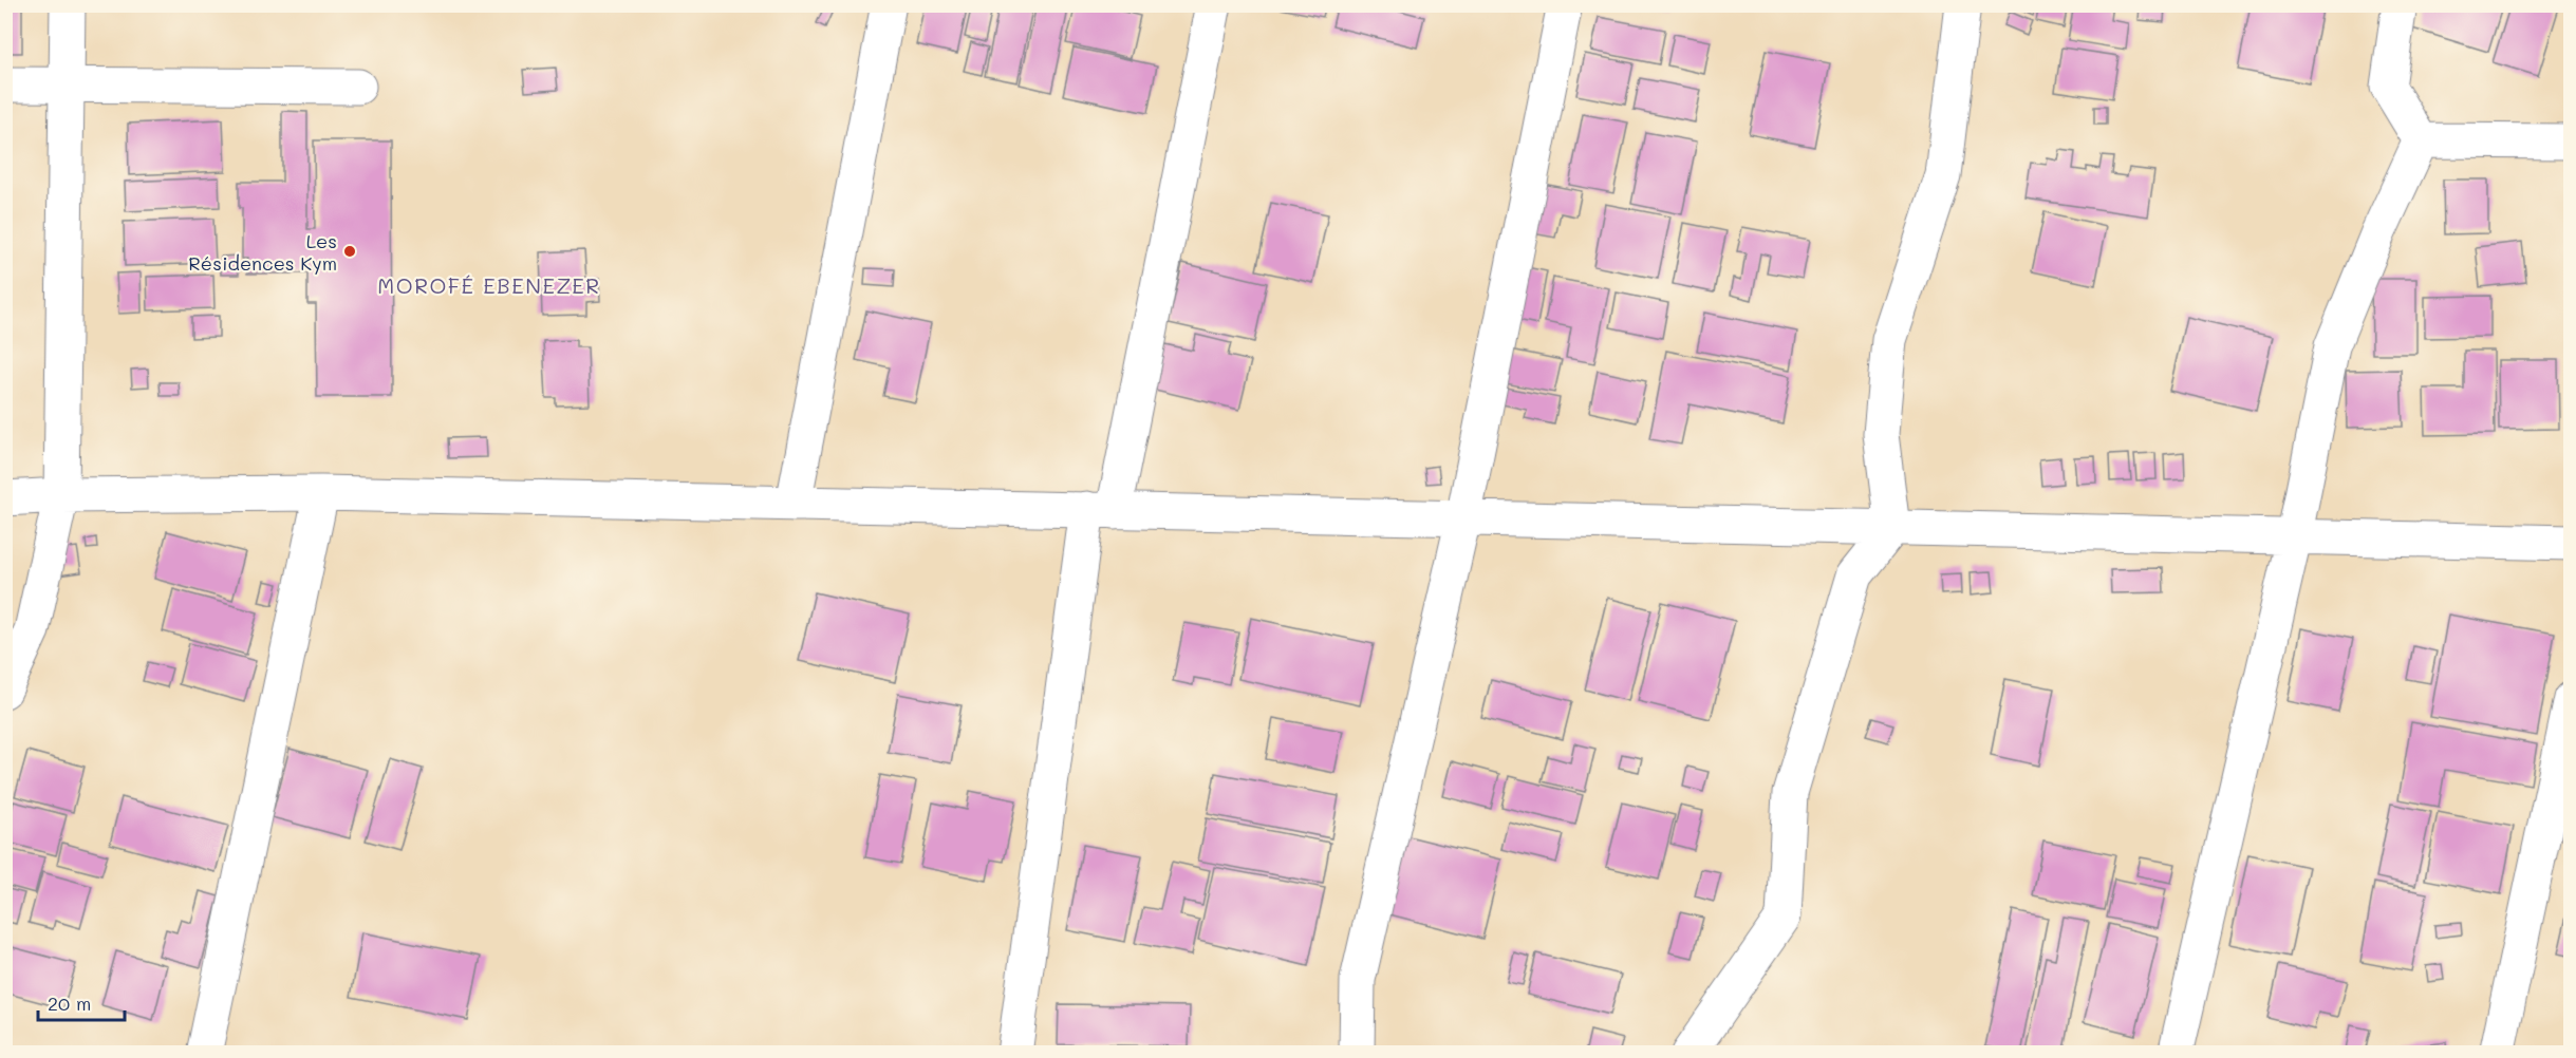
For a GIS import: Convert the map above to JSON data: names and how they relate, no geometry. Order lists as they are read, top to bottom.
{
  "districts": ["MOROFÉ EBENEZER"],
  "places": ["Les Résidences Kym"],
  "scale_bar": "20 m"
}
